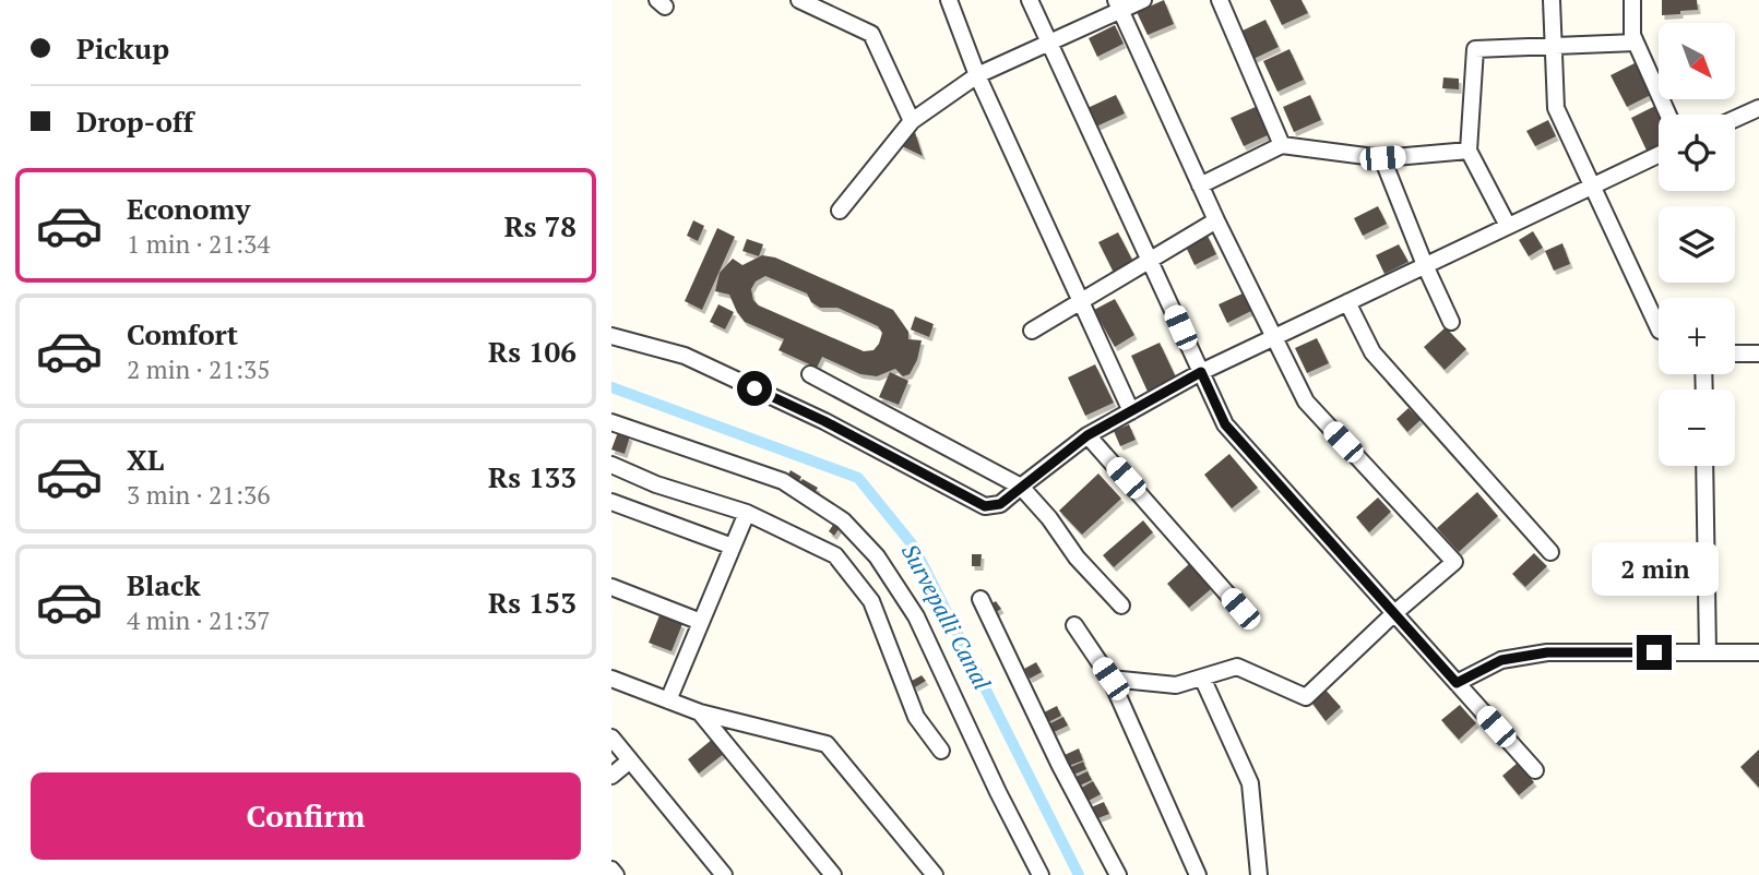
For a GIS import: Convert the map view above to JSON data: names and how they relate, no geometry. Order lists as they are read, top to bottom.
{
  "water": ["Survepalli Canal"],
  "north": "bottom right",
  "page": {
    "banner": ["Pickup", "Drop-off"],
    "map_buttons": ["+", "−"],
    "list": [
      {
        "name": "Economy",
        "note": "1 min · 21:34",
        "value": "Rs 78"
      },
      {
        "name": "Comfort",
        "note": "2 min · 21:35",
        "value": "Rs 106"
      },
      {
        "name": "XL",
        "note": "3 min · 21:36",
        "value": "Rs 133"
      },
      {
        "name": "Black",
        "note": "4 min · 21:37",
        "value": "Rs 153"
      }
    ],
    "bubble": "2 min",
    "buttons": "Confirm"
  }
}
